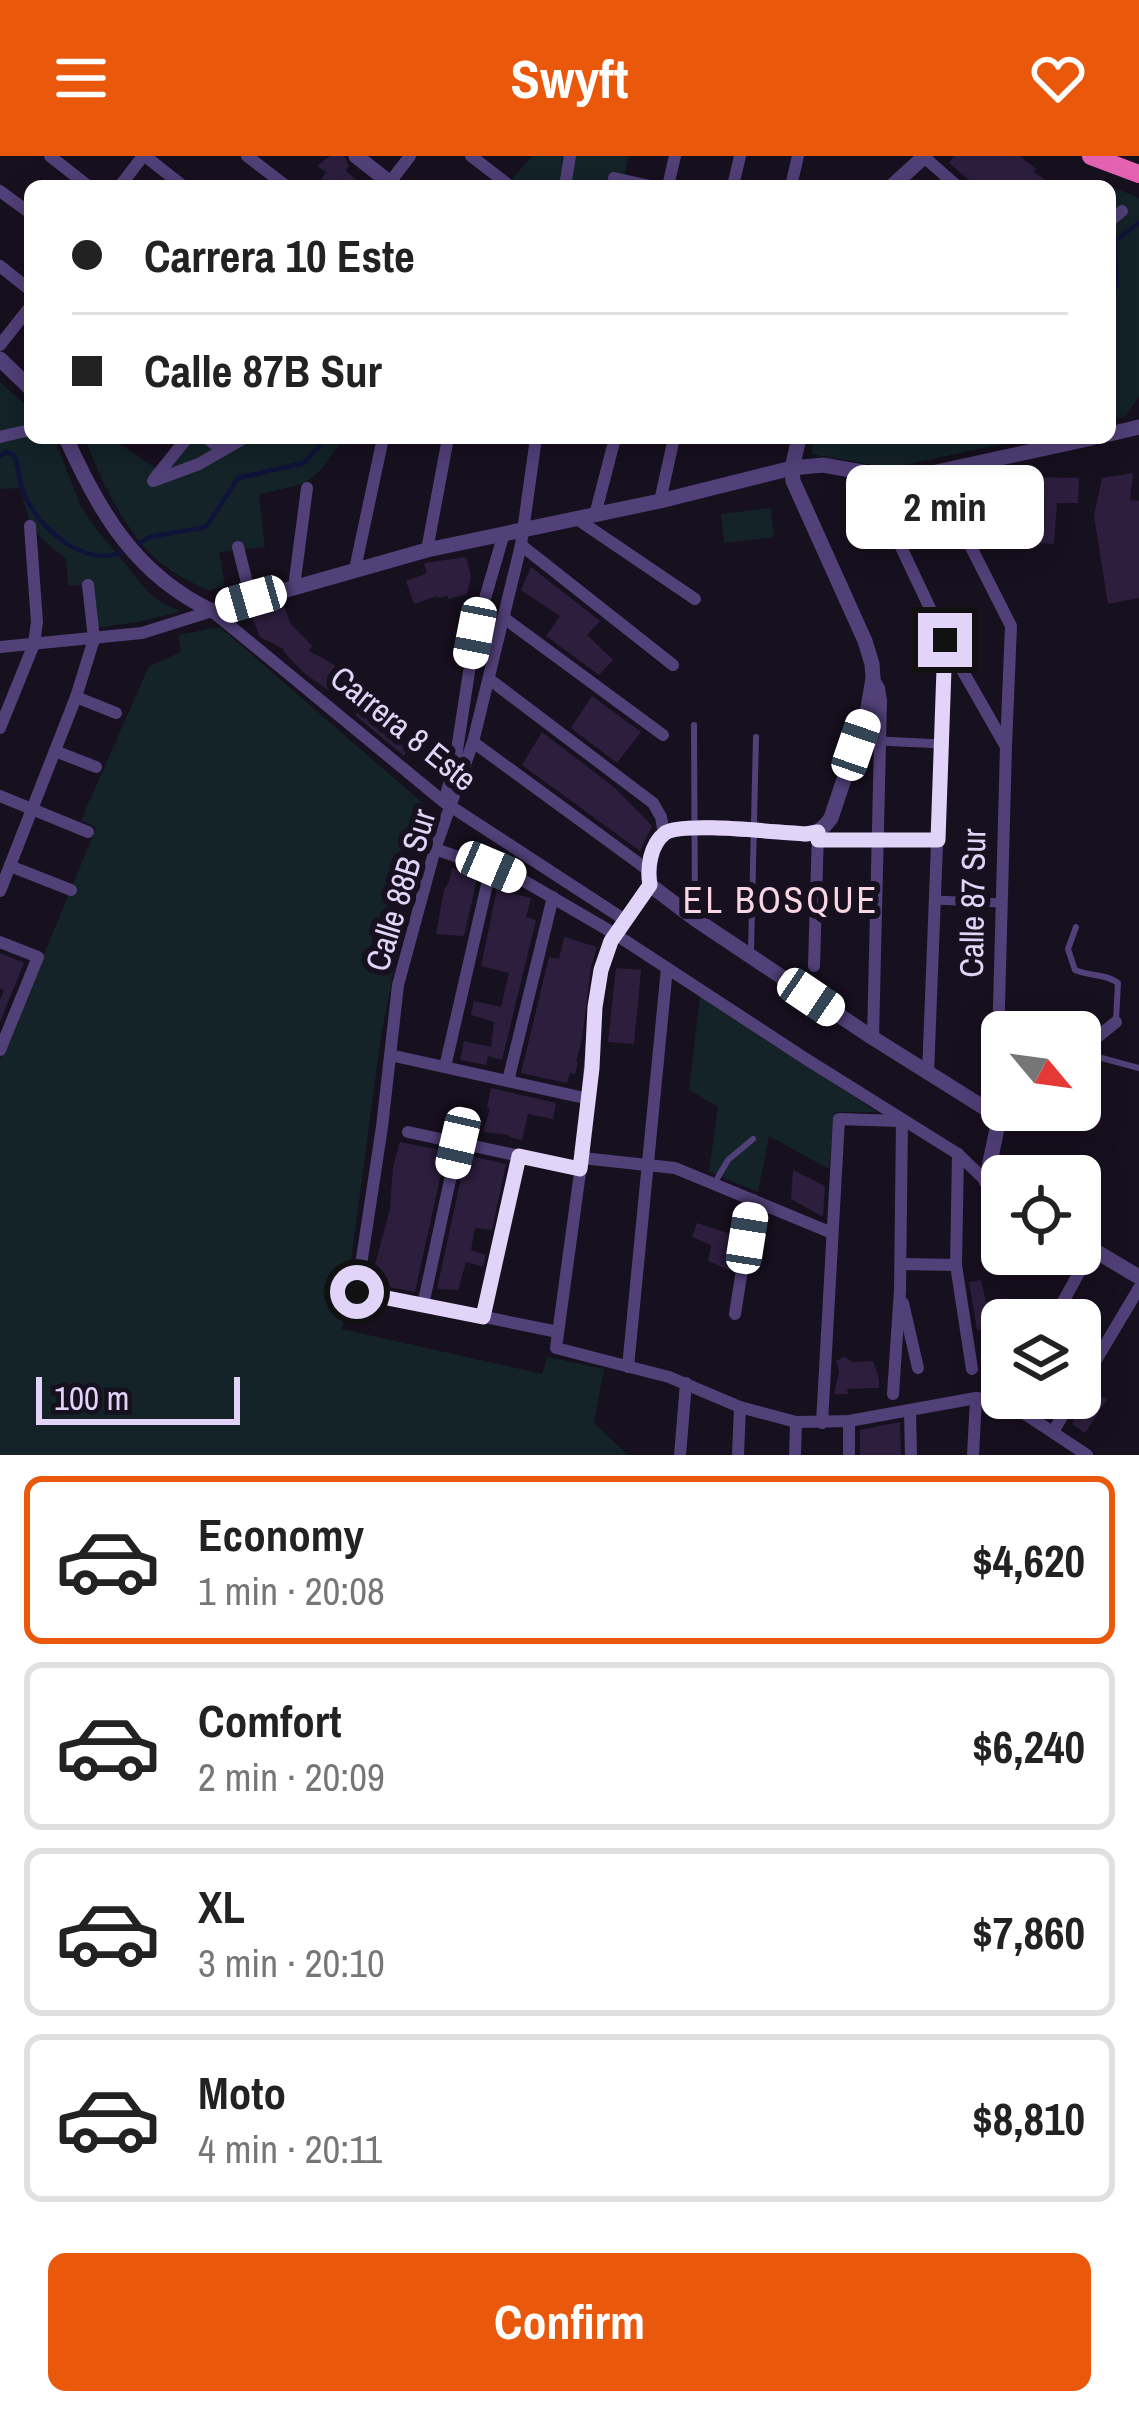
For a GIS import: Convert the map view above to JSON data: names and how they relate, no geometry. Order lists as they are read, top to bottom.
{
  "streets": {
    "street": ["Carrera 8 Este", "Calle 88B Sur", "Calle 87 Sur"]
  },
  "crossings": [
    ["Carrera 8 Este", "Calle 88B Sur"]
  ],
  "districts": ["EL BOSQUE"],
  "scale_bar": "100 m",
  "north": "bottom right",
  "page": {
    "header": "Swyft",
    "banner": ["Carrera 10 Este", "Calle 87B Sur"],
    "bubble": "2 min",
    "scale": "100 m",
    "list": [
      {
        "name": "Economy",
        "note": "1 min · 20:08",
        "value": "$4,620"
      },
      {
        "name": "Comfort",
        "note": "2 min · 20:09",
        "value": "$6,240"
      },
      {
        "name": "XL",
        "note": "3 min · 20:10",
        "value": "$7,860"
      },
      {
        "name": "Moto",
        "note": "4 min · 20:11",
        "value": "$8,810"
      }
    ],
    "buttons": "Confirm"
  }
}
